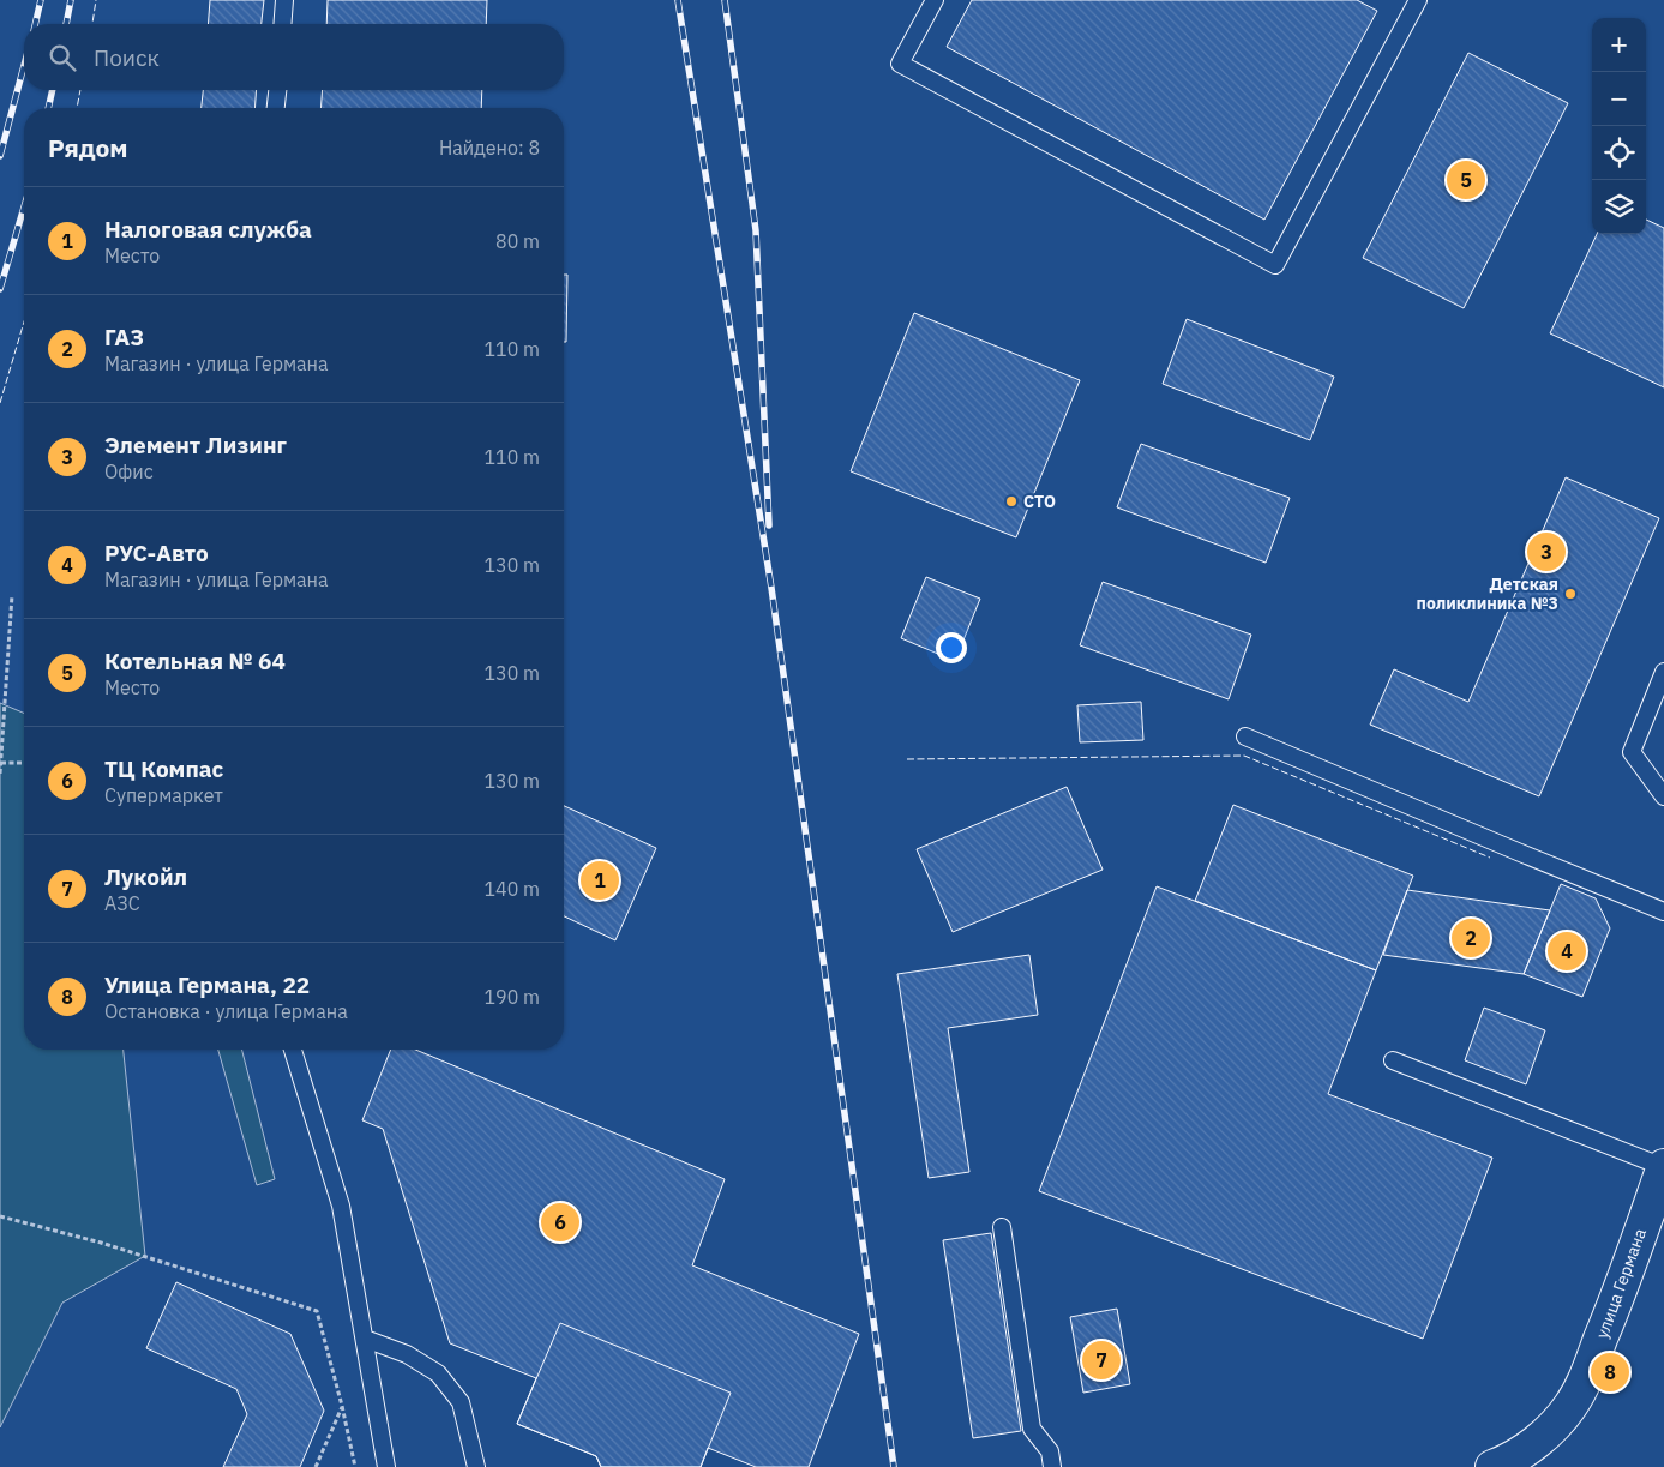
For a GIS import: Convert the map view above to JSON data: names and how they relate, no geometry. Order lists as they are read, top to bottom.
{
  "streets": {
    "main road": ["улица Германа"]
  },
  "places": ["СТО", "Детская поликлиника №3"],
  "page": {
    "map_buttons": ["+", "−"],
    "search": "Поиск",
    "heading": ["Рядом", "Найдено: 8"],
    "pins": [
      "5",
      "3",
      "1",
      "2",
      "4",
      "6",
      "7",
      "8"
    ],
    "list": [
      {
        "mark": "1",
        "name": "Налоговая служба",
        "note": "Место",
        "value": "80 m"
      },
      {
        "mark": "2",
        "name": "ГАЗ",
        "note": "Магазин · улица Германа",
        "value": "110 m"
      },
      {
        "mark": "3",
        "name": "Элемент Лизинг",
        "note": "Офис",
        "value": "110 m"
      },
      {
        "mark": "4",
        "name": "РУС-Авто",
        "note": "Магазин · улица Германа",
        "value": "130 m"
      },
      {
        "mark": "5",
        "name": "Котельная № 64",
        "note": "Место",
        "value": "130 m"
      },
      {
        "mark": "6",
        "name": "ТЦ Компас",
        "note": "Супермаркет",
        "value": "130 m"
      },
      {
        "mark": "7",
        "name": "Лукойл",
        "note": "АЗС",
        "value": "140 m"
      },
      {
        "mark": "8",
        "name": "Улица Германа, 22",
        "note": "Остановка · улица Германа",
        "value": "190 m"
      }
    ]
  }
}
